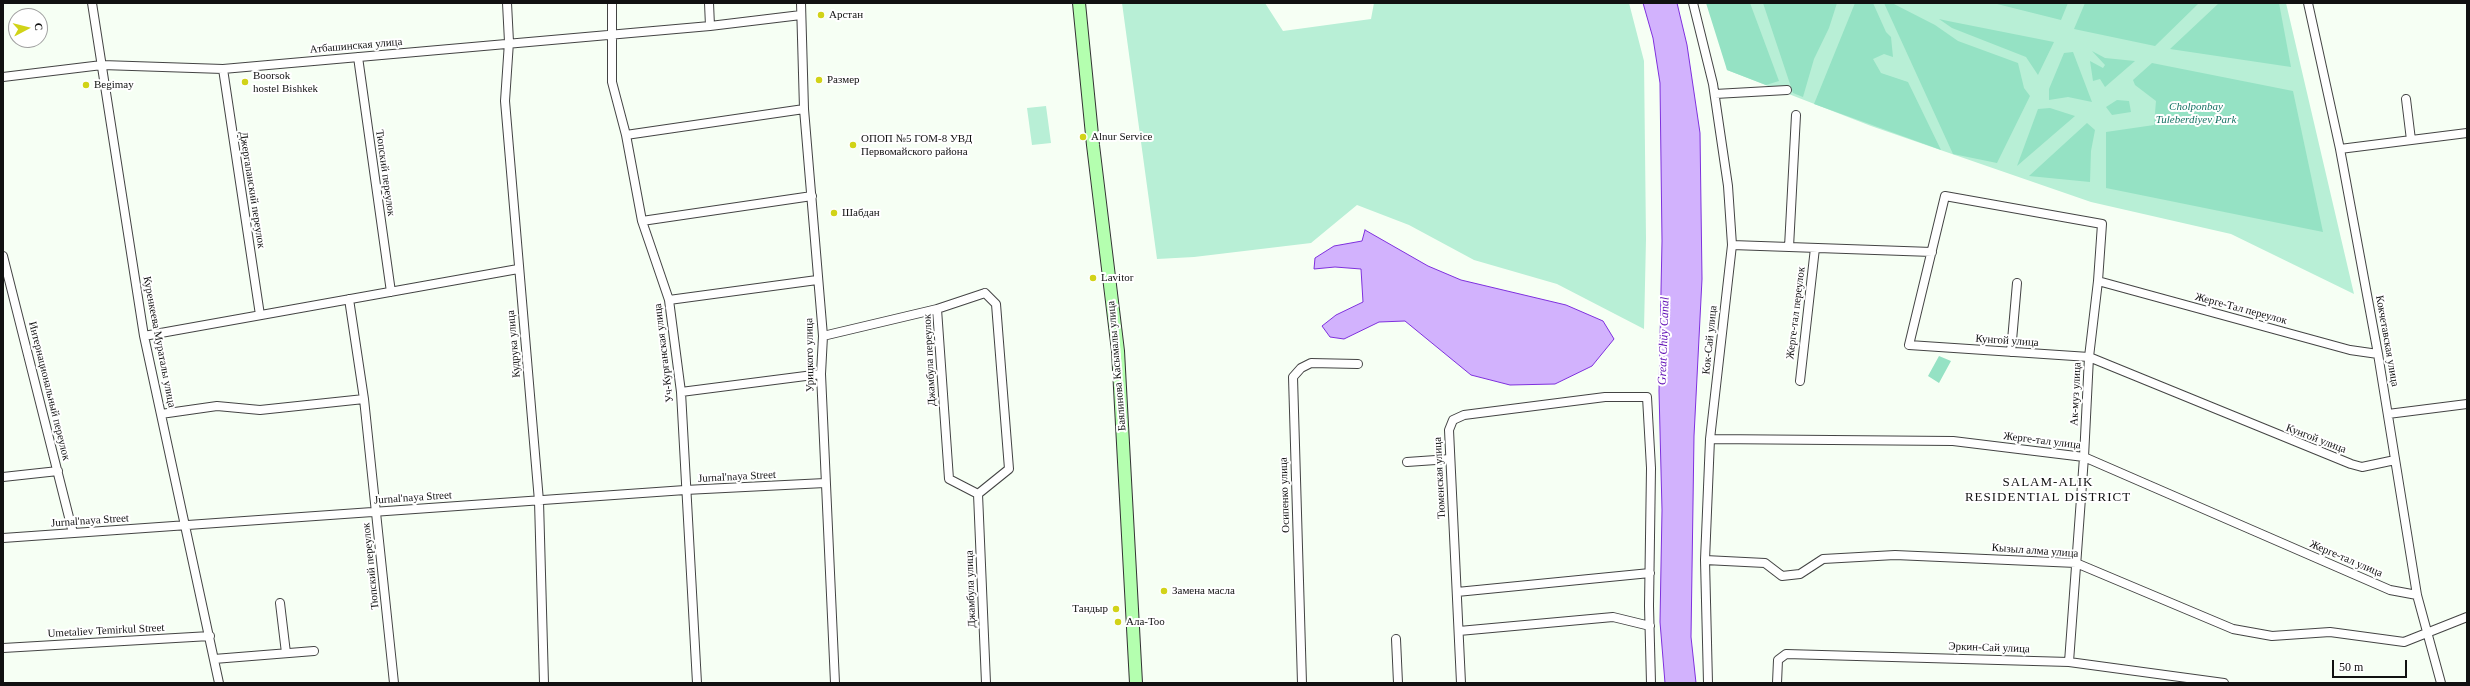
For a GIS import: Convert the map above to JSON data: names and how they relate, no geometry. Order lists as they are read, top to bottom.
{
  "streets": {
    "main road": ["Баялинова Касымалы улица"],
    "street": [
      "Атбашинская улица",
      "Тюпский переулок",
      "Джергаланский переулок",
      "Жерге-Тал переулок",
      "Жерге-тал переулок",
      "Кок-Сай улица",
      "Кунгой улица",
      "Кокчетавская улица",
      "Куренкеева Мураталы улица",
      "Кудрука улица",
      "Уч-Курганская улица",
      "Урицкого улица",
      "Джамбула переулок",
      "Интернациональный переулок",
      "Ак-муз улица",
      "Жерге-тал улица",
      "Jurnal'naya Street",
      "Тюменская улица",
      "Осипенко улица",
      "Кызыл алма улица",
      "Джамбула улица",
      "Umetaliev Temirkul Street",
      "Эркин-Сай улица"
    ]
  },
  "crossings": [
    ["Атбашинская улица", "Тюпский переулок"],
    ["Атбашинская улица", "Джергаланский переулок"],
    ["Атбашинская улица", "Куренкеева Мураталы улица"],
    ["Атбашинская улица", "Кудрука улица"],
    ["Атбашинская улица", "Уч-Курганская улица"],
    ["Атбашинская улица", "Урицкого улица"],
    ["Тюпский переулок", "Jurnal'naya Street"],
    ["Жерге-Тал переулок", "Кокчетавская улица"],
    ["Жерге-Тал переулок", "Ак-муз улица"],
    ["Кок-Сай улица", "Жерге-тал улица"],
    ["Кок-Сай улица", "Кызыл алма улица"],
    ["Кунгой улица", "Кокчетавская улица"],
    ["Кунгой улица", "Ак-муз улица"],
    ["Кокчетавская улица", "Жерге-тал улица"],
    ["Кокчетавская улица", "Кызыл алма улица"],
    ["Куренкеева Мураталы улица", "Jurnal'naya Street"],
    ["Куренкеева Мураталы улица", "Umetaliev Temirkul Street"],
    ["Кудрука улица", "Jurnal'naya Street"],
    ["Уч-Курганская улица", "Jurnal'naya Street"],
    ["Урицкого улица", "Jurnal'naya Street"],
    ["Джамбула переулок", "Джамбула улица"],
    ["Интернациональный переулок", "Jurnal'naya Street"],
    ["Ак-муз улица", "Жерге-тал улица"],
    ["Ак-муз улица", "Кызыл алма улица"],
    ["Ак-муз улица", "Эркин-Сай улица"]
  ],
  "districts": ["SALAM-ALIK RESIDENTIAL DISTRICT"],
  "water": ["Great Chüy Canal"],
  "parks": ["Cholponbay Tuleberdiyev Park"],
  "places": [
    "Арстан",
    "Размер",
    "Boorsok hostel Bishkek",
    "Begimay",
    "Alnur Service",
    "ОПОП №5 ГОМ-8 УВД Первомайского района",
    "Шабдан",
    "Lavitor",
    "Замена масла",
    "Тандыр",
    "Ала-Тоо"
  ],
  "scale_bar": "50 m",
  "north": "right"
}
